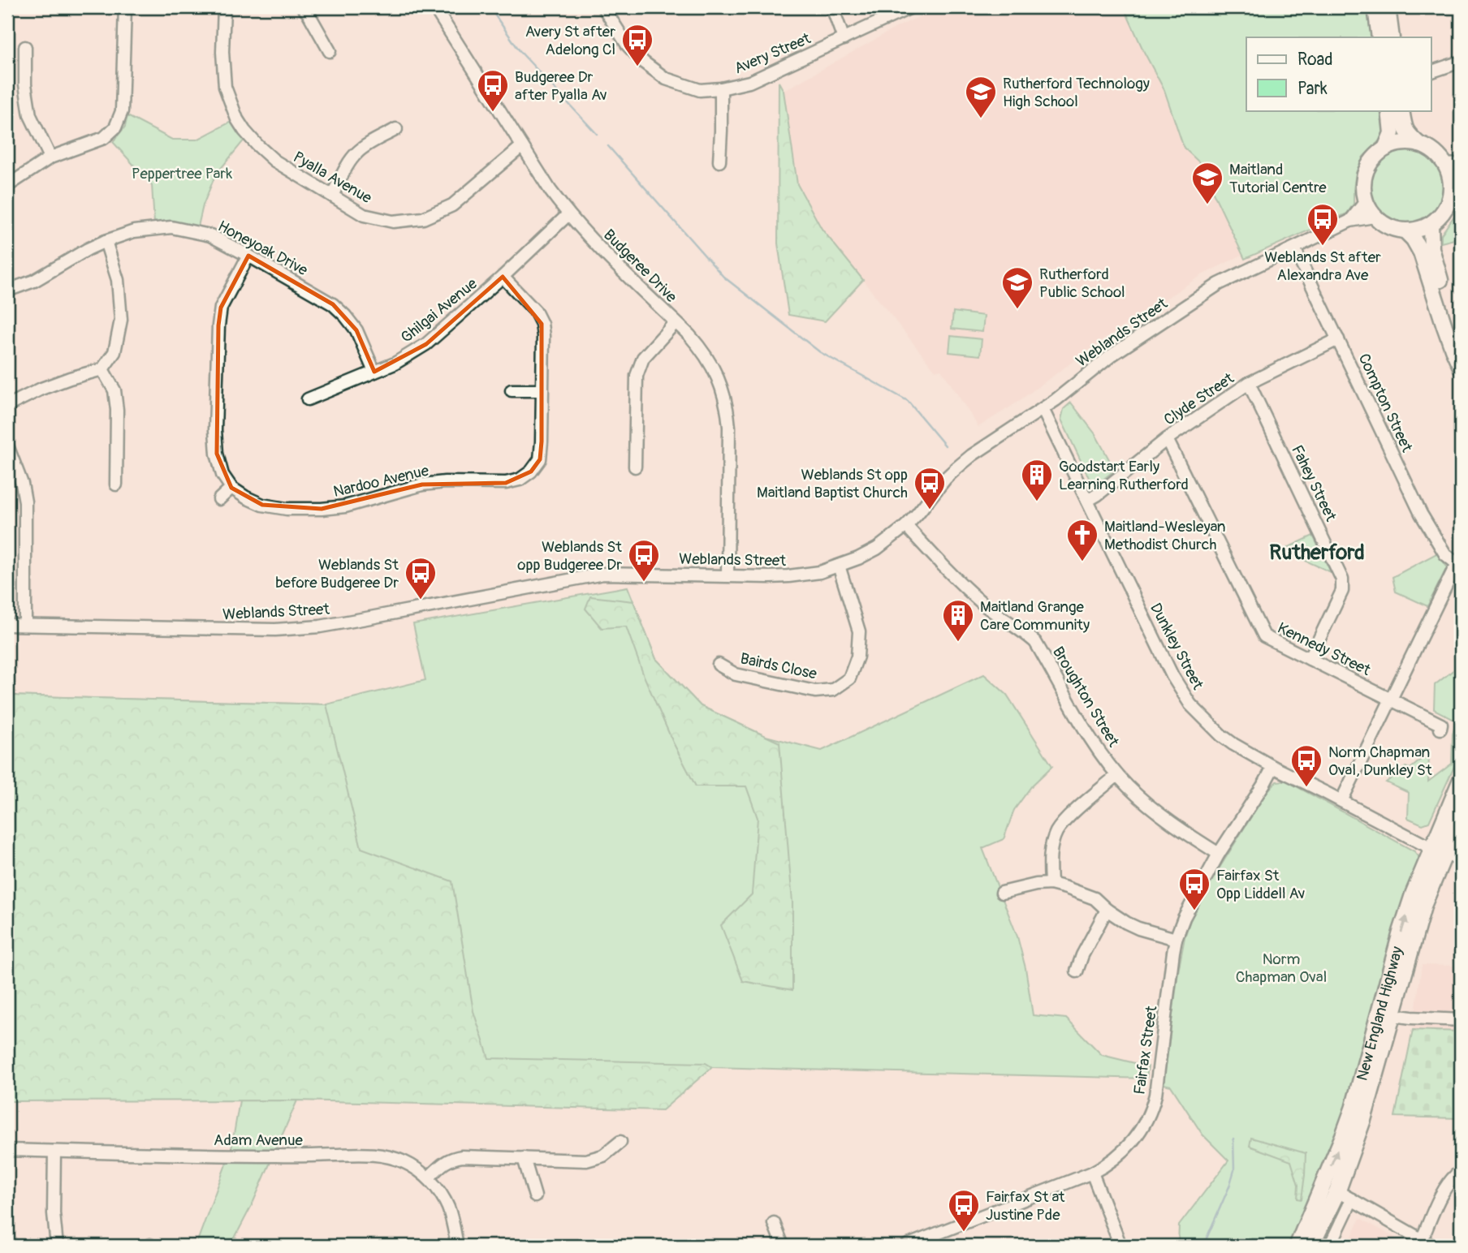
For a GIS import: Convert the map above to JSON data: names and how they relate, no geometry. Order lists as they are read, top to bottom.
{
  "streets": {
    "highway": ["New England Highway"],
    "street": [
      "Avery Street",
      "Pyalla Avenue",
      "Honeyoak Drive",
      "Budgeree Drive",
      "Ghilgai Avenue",
      "Weblands Street",
      "Clyde Street",
      "Compton Street",
      "Nardoo Avenue",
      "Fahey Street",
      "Dunkley Street",
      "Kennedy Street",
      "Bairds Close",
      "Broughton Street",
      "Fairfax Street",
      "Adam Avenue"
    ]
  },
  "crossings": [
    ["Pyalla Avenue", "Budgeree Drive"],
    ["Honeyoak Drive", "Ghilgai Avenue"],
    ["Budgeree Drive", "Ghilgai Avenue"],
    ["Budgeree Drive", "Weblands Street"],
    ["Ghilgai Avenue", "Nardoo Avenue"],
    ["Weblands Street", "Compton Street"],
    ["Weblands Street", "Dunkley Street"],
    ["Weblands Street", "Bairds Close"],
    ["Weblands Street", "Broughton Street"],
    ["Clyde Street", "Compton Street"],
    ["Clyde Street", "Fahey Street"],
    ["Clyde Street", "Dunkley Street"],
    ["Clyde Street", "Kennedy Street"],
    ["Fahey Street", "Kennedy Street"],
    ["Dunkley Street", "New England Highway"],
    ["Dunkley Street", "Fairfax Street"],
    ["Broughton Street", "Fairfax Street"]
  ],
  "districts": ["Rutherford"],
  "parks": ["Peppertree Park", "Norm Chapman Oval"],
  "places": {
    "bus stop": [
      "Avery St after Adelong Cl",
      "Budgeree Dr after Pyalla Av",
      "Weblands St after Alexandra Ave",
      "Weblands St opp Maitland Baptist Church",
      "Weblands St opp Budgeree Dr",
      "Weblands St before Budgeree Dr",
      "Norm Chapman Oval, Dunkley St",
      "Fairfax St Opp Liddell Av",
      "Fairfax St at Justine Pde"
    ],
    "school or university": ["Rutherford Technology High School", "Maitland Tutorial Centre", "Rutherford Public School"],
    "building": ["Goodstart Early Learning Rutherford", "Maitland Grange Care Community"],
    "church": ["Maitland-Wesleyan Methodist Church"]
  },
  "legend": ["Road", "Park"]
}
